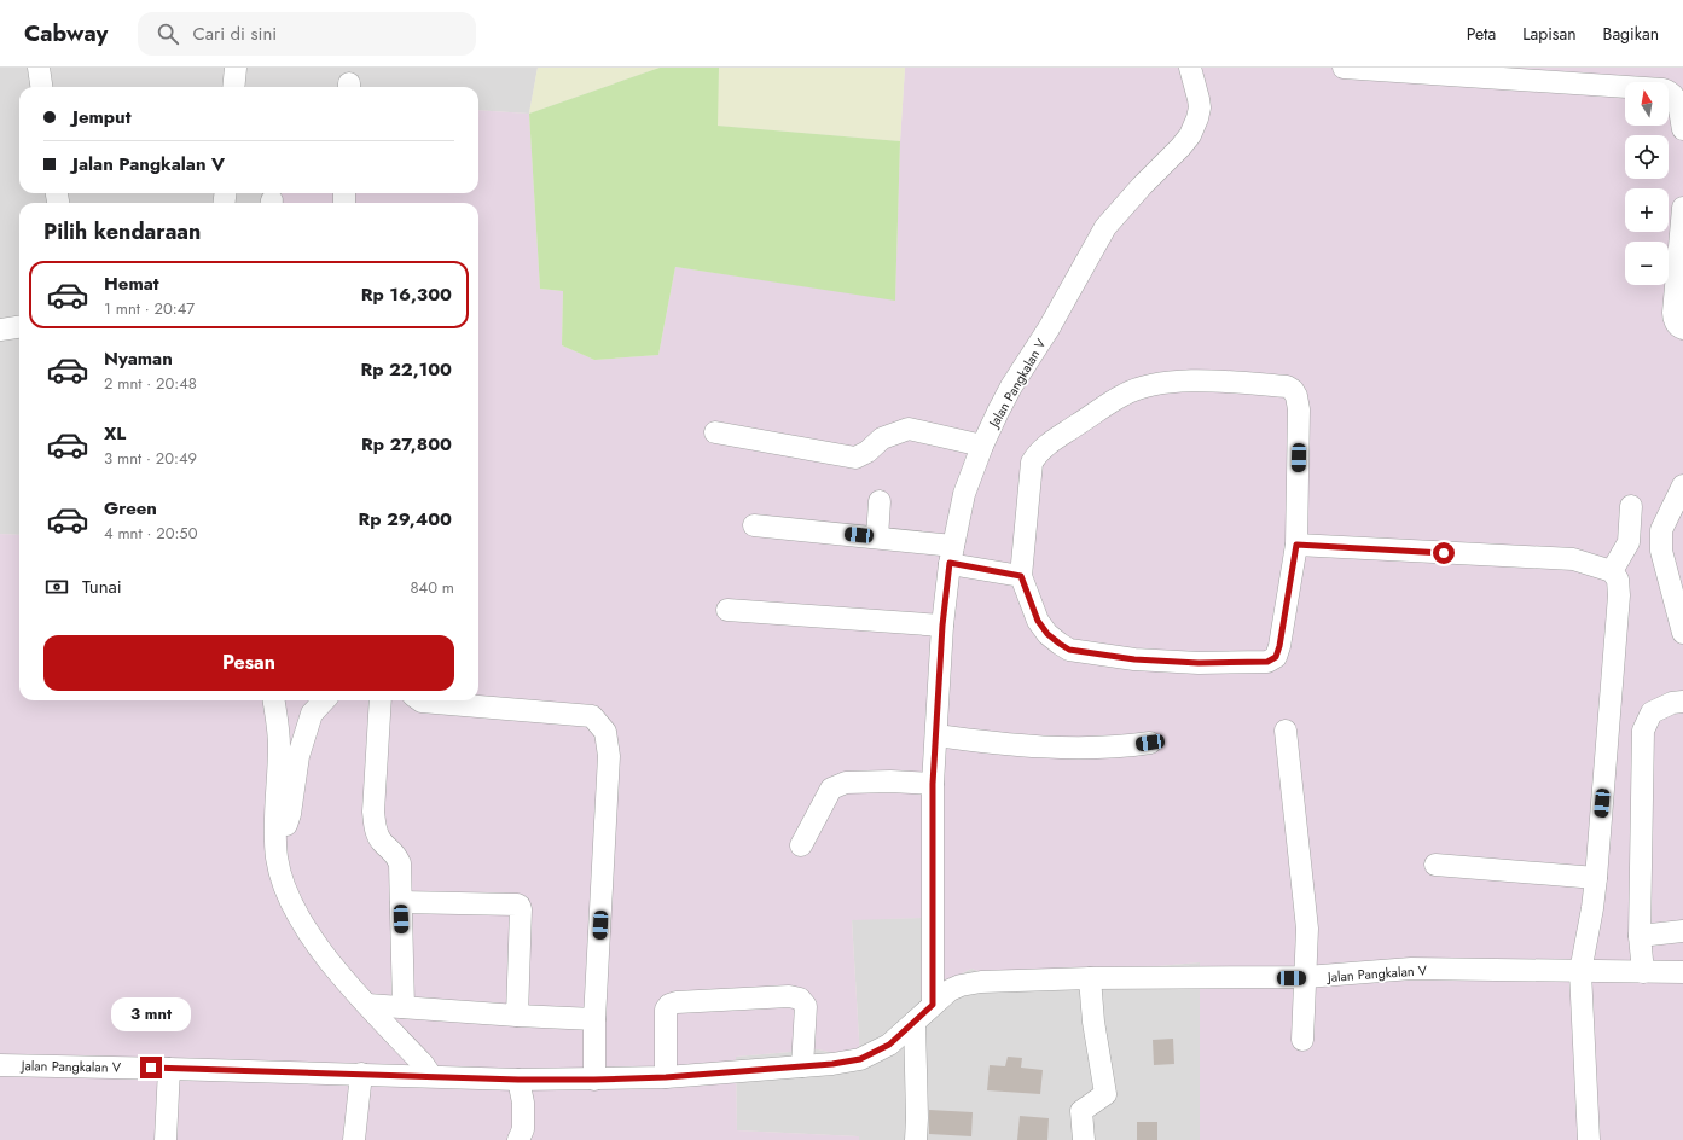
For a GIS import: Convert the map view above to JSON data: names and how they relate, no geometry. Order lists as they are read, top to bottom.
{
  "streets": {
    "street": ["Jalan Pangkalan V"]
  },
  "north": "top",
  "page": {
    "header": "Cabway",
    "search": "Cari di sini",
    "nav": ["Peta", "Lapisan", "Bagikan"],
    "map_buttons": ["+", "−"],
    "banner": ["Jemput", "Jalan Pangkalan V"],
    "heading": "Pilih kendaraan",
    "list": [
      {
        "name": "Hemat",
        "note": "1 mnt · 20:47",
        "value": "Rp 16,300"
      },
      {
        "name": "Nyaman",
        "note": "2 mnt · 20:48",
        "value": "Rp 22,100"
      },
      {
        "name": "XL",
        "note": "3 mnt · 20:49",
        "value": "Rp 27,800"
      },
      {
        "name": "Green",
        "note": "4 mnt · 20:50",
        "value": "Rp 29,400"
      }
    ],
    "pay": ["Tunai", "840 m"],
    "buttons": "Pesan",
    "bubble": "3 mnt"
  }
}
